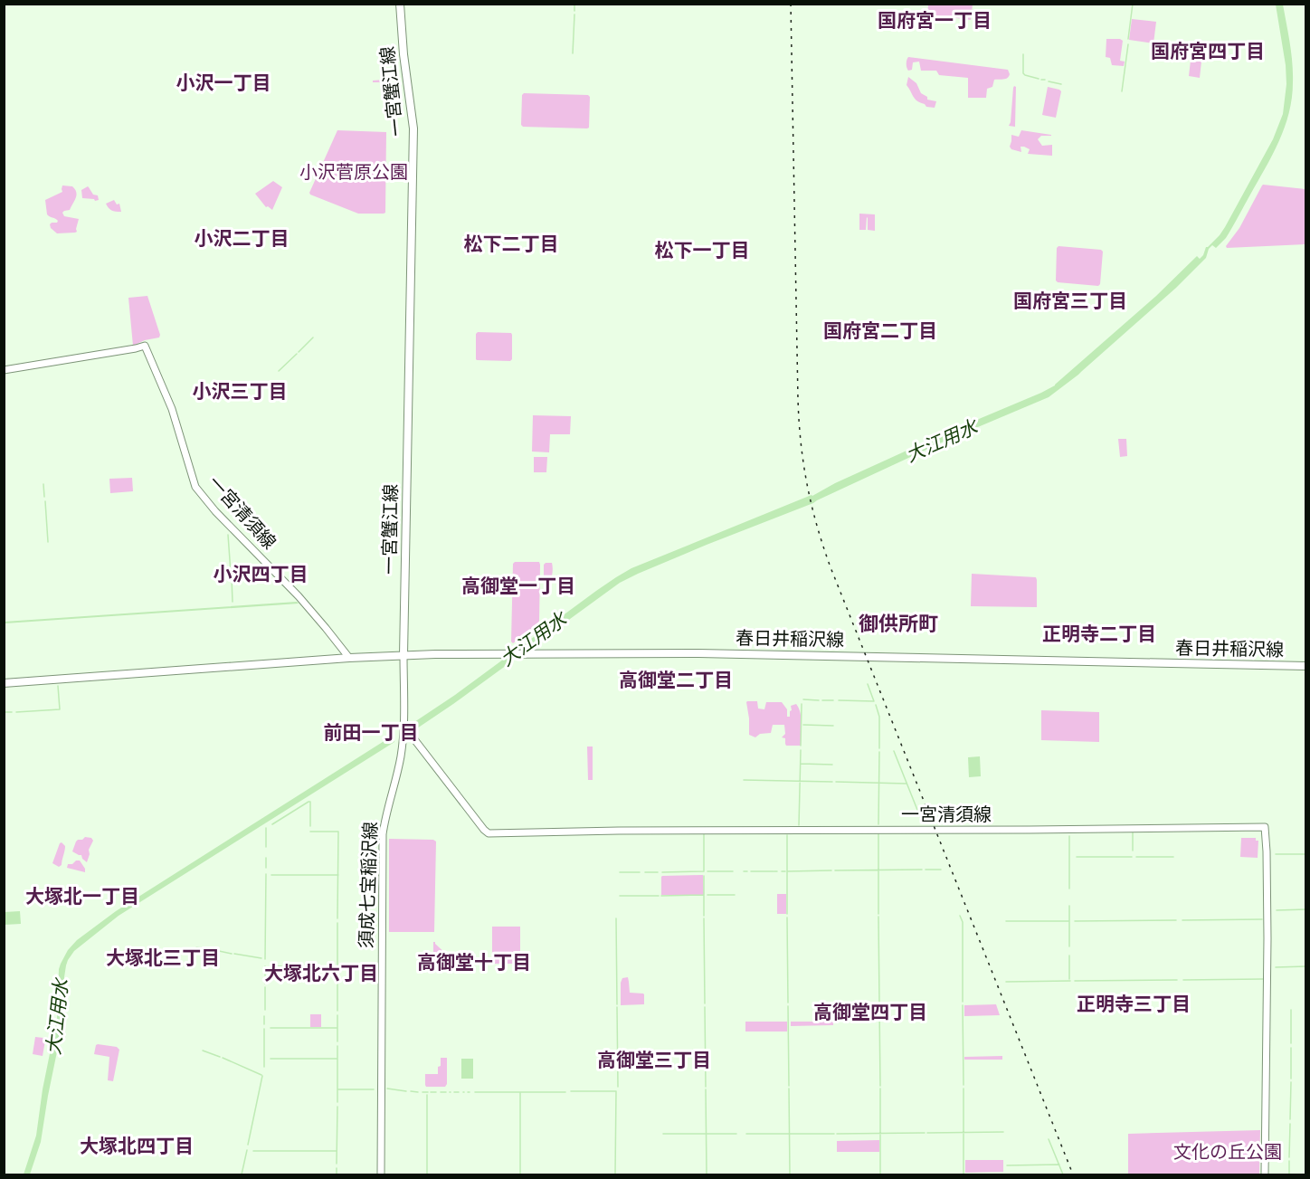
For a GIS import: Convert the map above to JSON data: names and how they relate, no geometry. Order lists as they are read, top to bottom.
{
  "streets": {
    "main road": [
      "一宮蟹江線",
      "一宮清須線",
      "春日井稲沢線",
      "須成七宝稲沢線"
    ]
  },
  "crossings": [
    ["一宮蟹江線", "春日井稲沢線"],
    ["一宮清須線", "須成七宝稲沢線"]
  ],
  "districts": [
    "国府宮一丁目",
    "国府宮四丁目",
    "小沢一丁目",
    "小沢二丁目",
    "松下二丁目",
    "松下一丁目",
    "国府宮三丁目",
    "国府宮二丁目",
    "小沢三丁目",
    "小沢四丁目",
    "高御堂一丁目",
    "御供所町",
    "正明寺二丁目",
    "高御堂二丁目",
    "前田一丁目",
    "大塚北一丁目",
    "大塚北三丁目",
    "高御堂十丁目",
    "大塚北六丁目",
    "正明寺三丁目",
    "高御堂四丁目",
    "高御堂三丁目",
    "大塚北四丁目"
  ],
  "water": ["大江用水"],
  "parks": ["小沢菅原公園", "文化の丘公園"]
}
